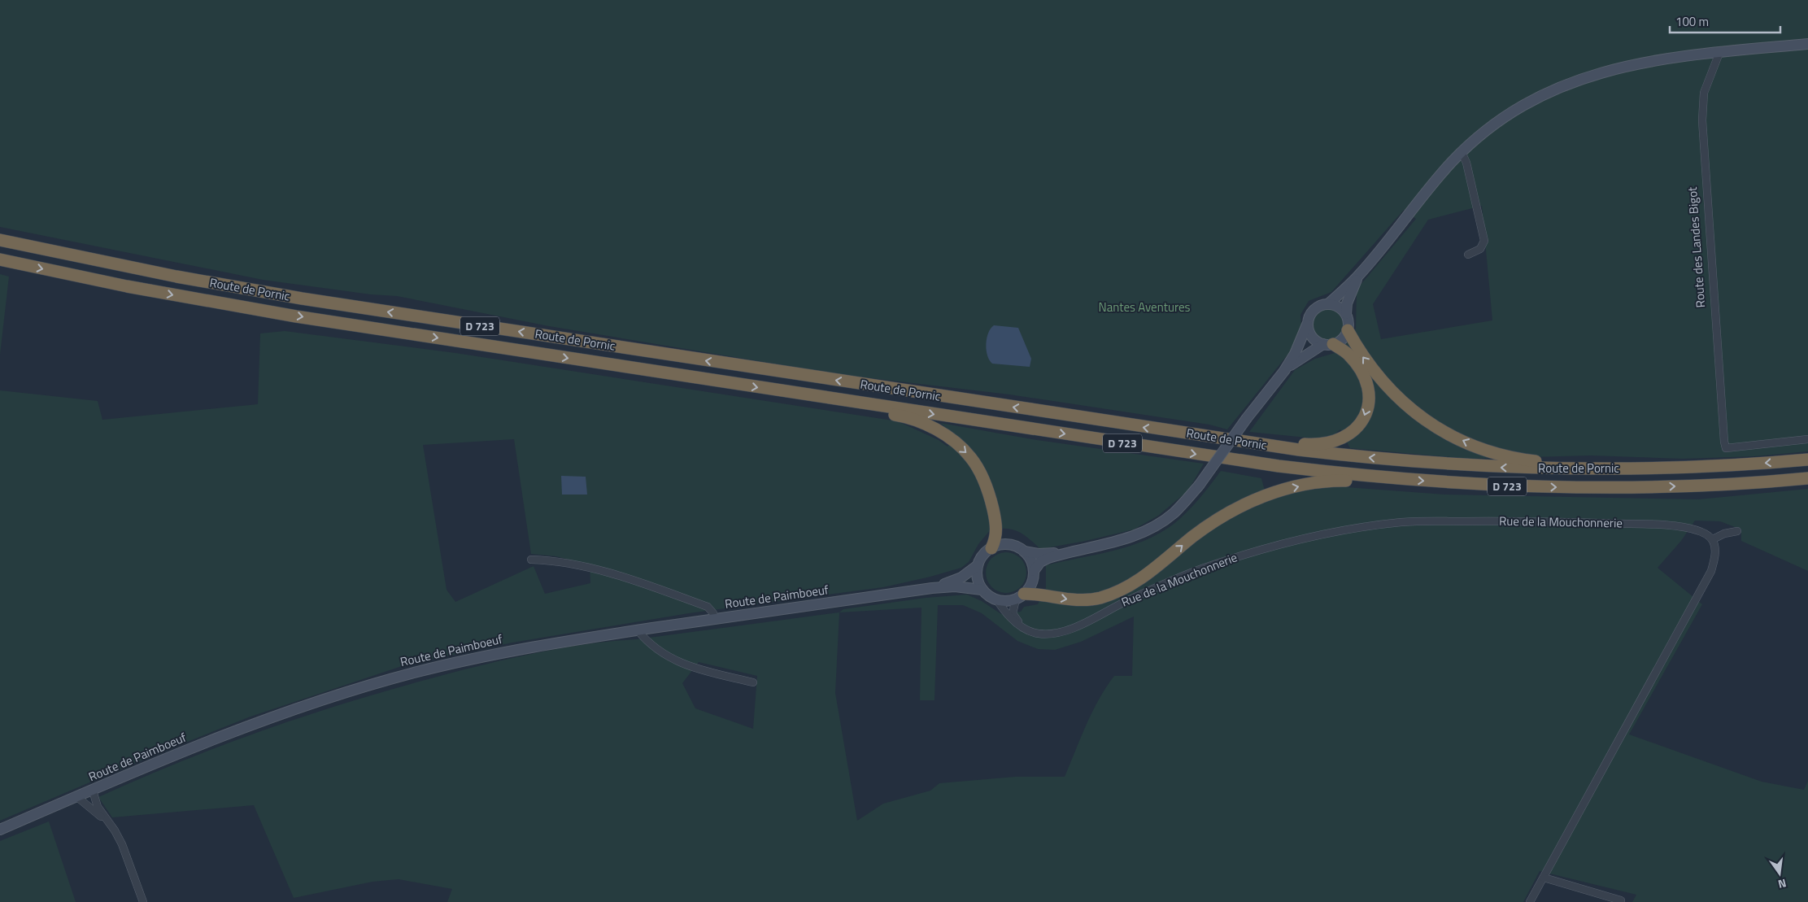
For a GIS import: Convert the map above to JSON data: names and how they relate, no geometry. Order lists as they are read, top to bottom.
{
  "streets": {
    "highway": ["Route de Pornic", "D 723"],
    "street": ["Route des Landes Bigot", "Rue de la Mouchonnerie", "Route de Paimboeuf"]
  },
  "crossings": [
    ["Rue de la Mouchonnerie", "Route de Paimboeuf"]
  ],
  "parks": ["Nantes Aventures"],
  "scale_bar": "100 m",
  "north": "bottom"
}
